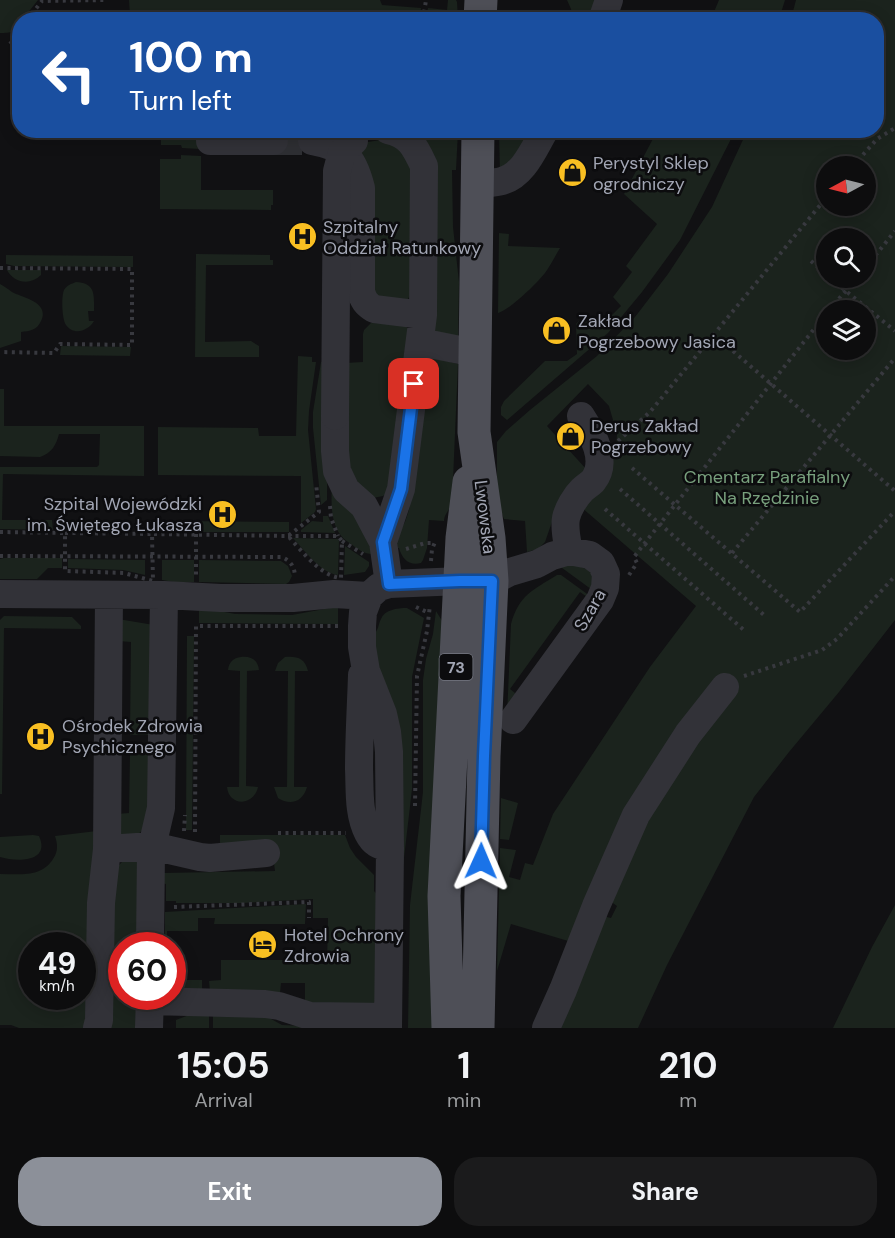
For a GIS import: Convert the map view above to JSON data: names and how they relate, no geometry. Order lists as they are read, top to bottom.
{
  "streets": {
    "main road": ["Lwowska", "73"],
    "street": ["Szara"]
  },
  "parks": ["Cmentarz Parafialny Na Rzędzinie"],
  "places": {
    "shop": ["Perystyl Sklep ogrodniczy", "Zakład Pogrzebowy Jasica", "Derus Zakład Pogrzebowy"],
    "hospital": ["Szpitalny Oddział Ratunkowy", "Szpital Wojewódzki im. Świętego Łukasza", "Ośrodek Zdrowia Psychicznego"],
    "hotel": ["Hotel Ochrony Zdrowia"]
  },
  "north": "left",
  "page": {
    "turn": ["100 m", "Turn left"],
    "speed": "49 km/h",
    "limit": "60",
    "eta": [
      "15:05",
      "Arrival",
      "1",
      "min",
      "210",
      "m"
    ],
    "buttons": ["Exit", "Share"]
  }
}
